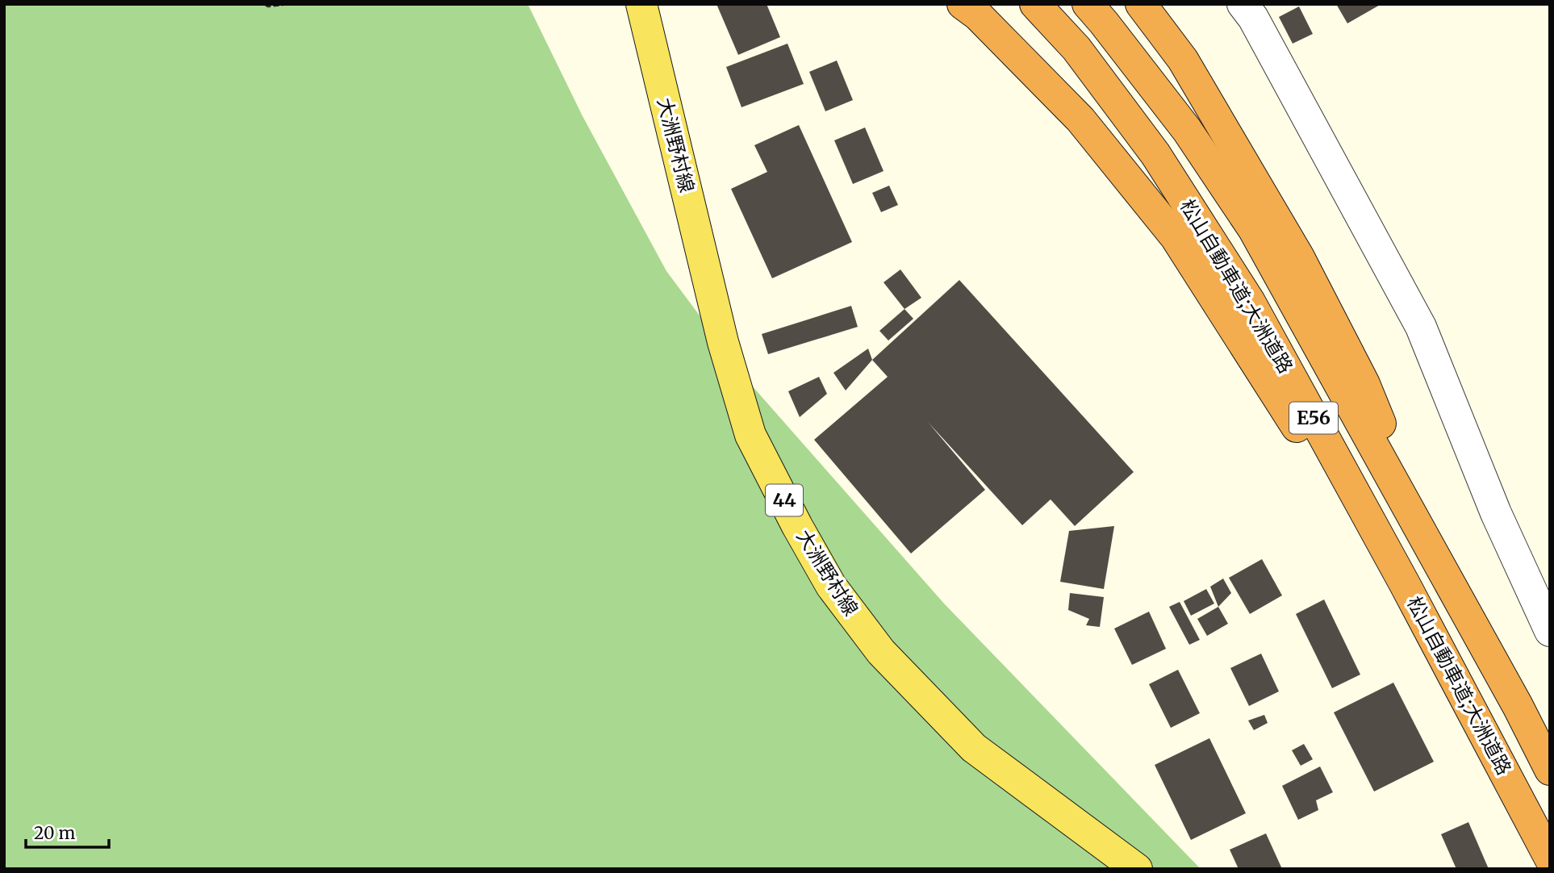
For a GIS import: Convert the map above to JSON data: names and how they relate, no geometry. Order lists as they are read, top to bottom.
{
  "streets": {
    "highway": ["松山自動車道;大洲道路", "E56"],
    "main road": ["大洲野村線", "44"]
  },
  "scale_bar": "20 m"
}
